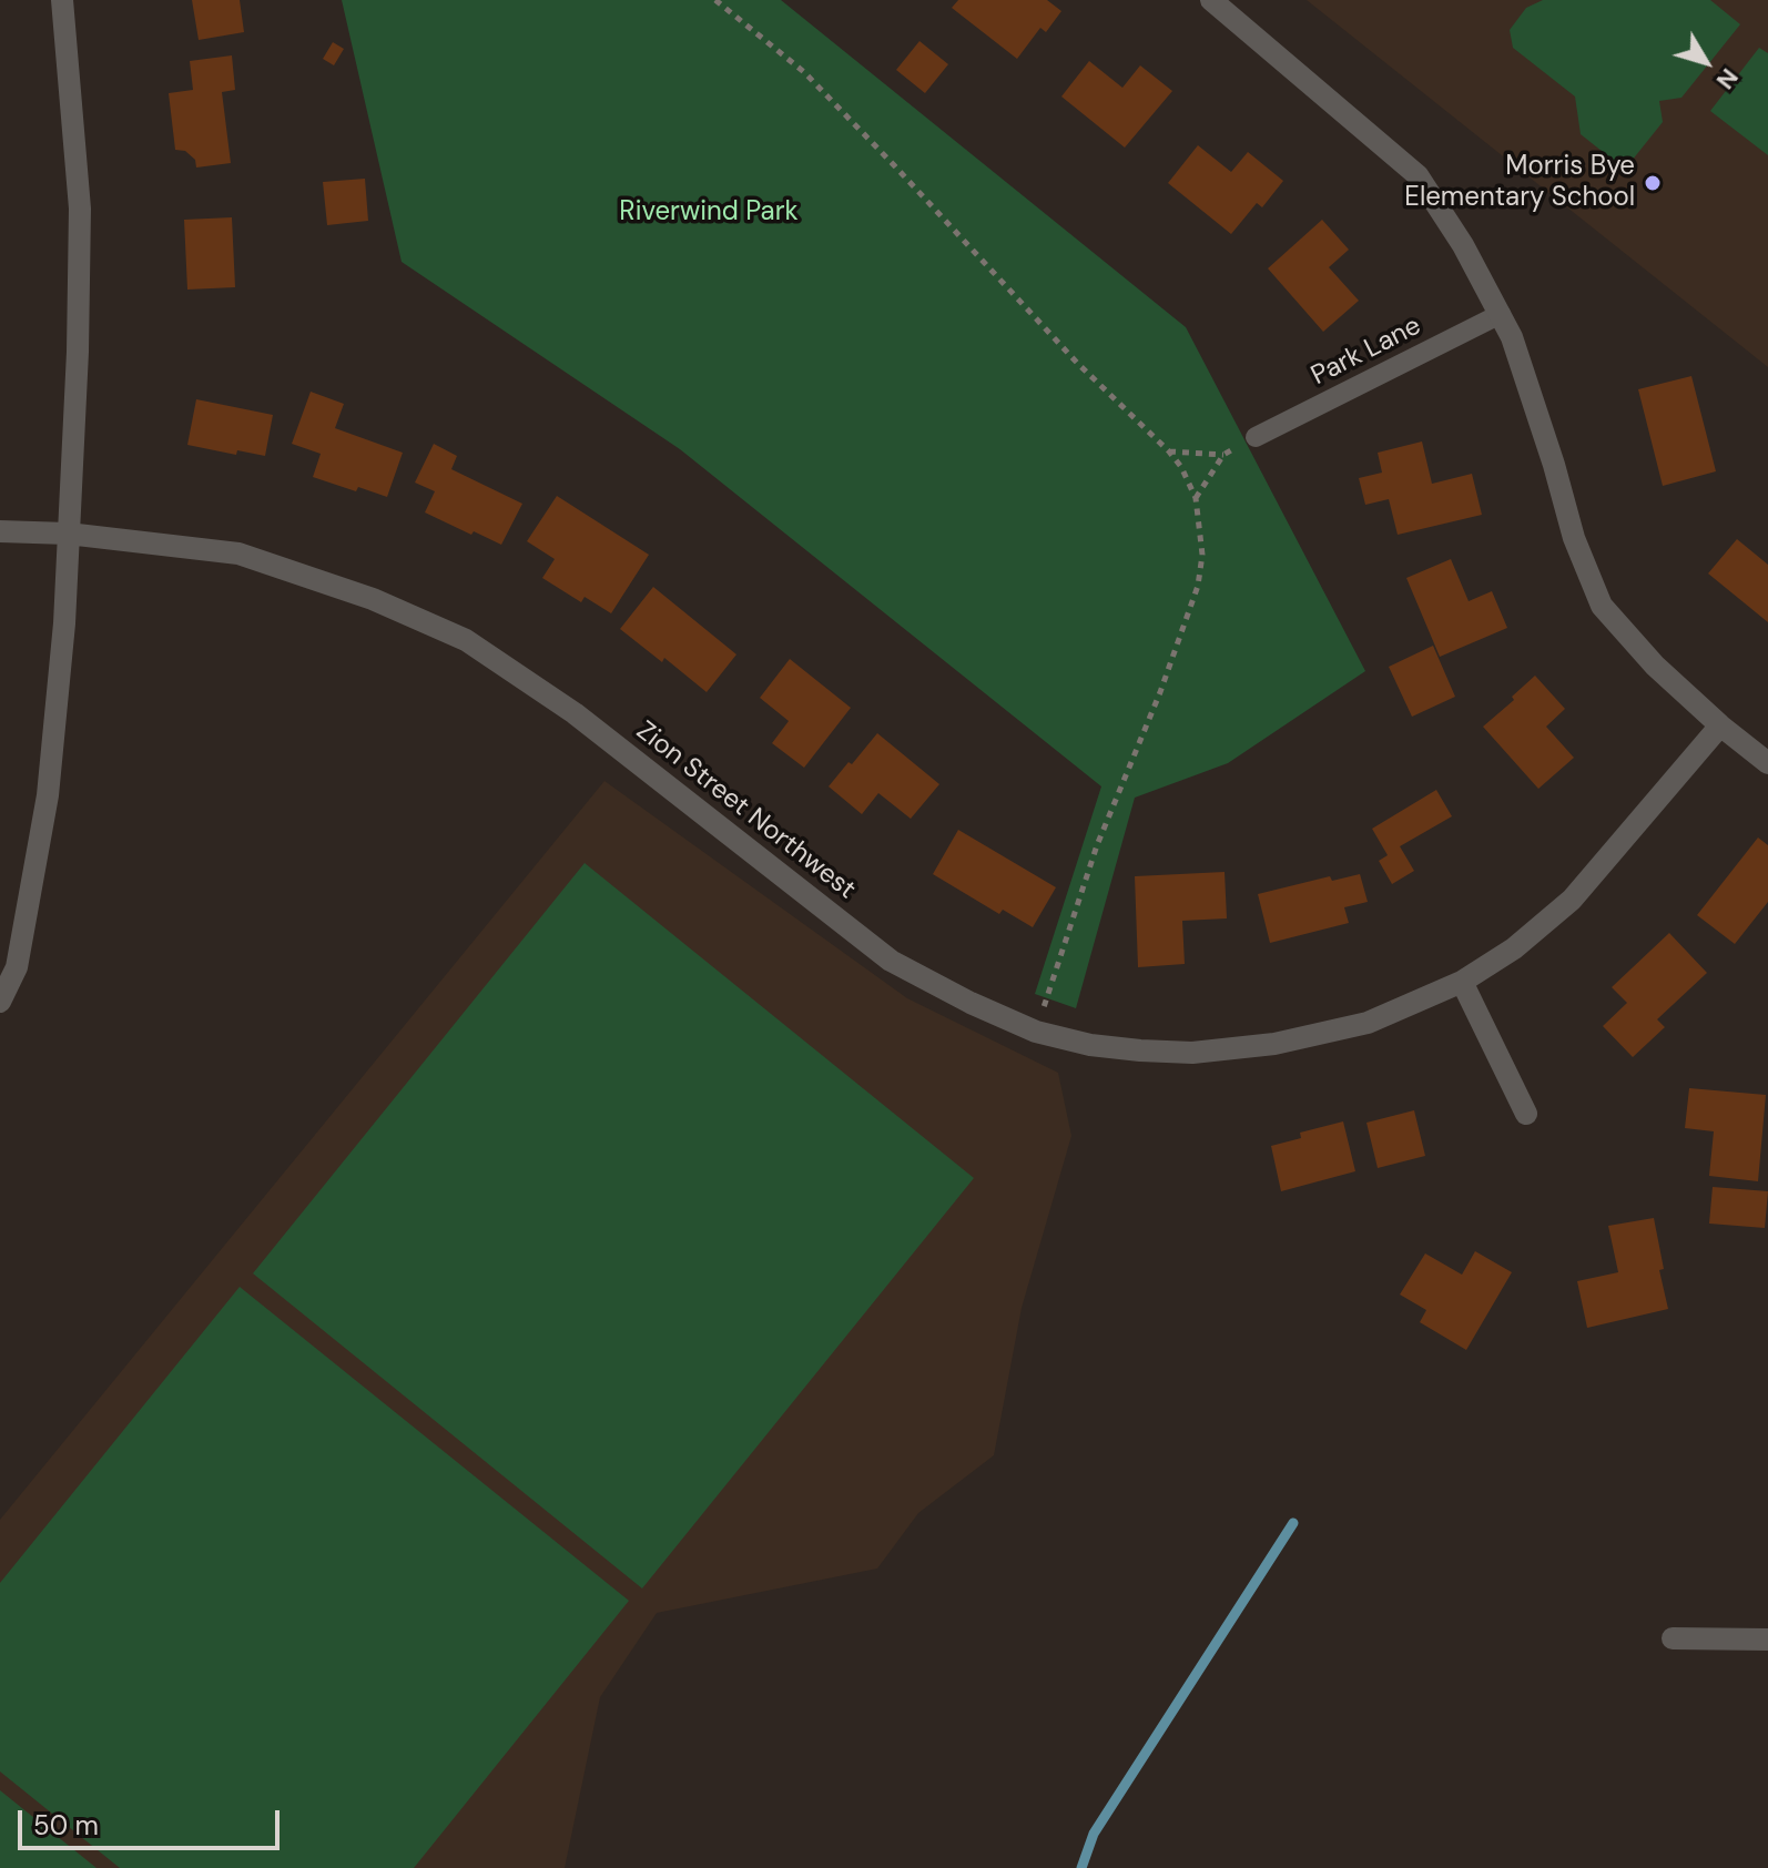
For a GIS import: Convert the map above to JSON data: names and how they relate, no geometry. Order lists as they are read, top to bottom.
{
  "streets": {
    "street": ["Zion Street Northwest"],
    "lane": ["Park Lane"]
  },
  "parks": ["Riverwind Park"],
  "places": ["Morris Bye Elementary School"],
  "scale_bar": "50 m",
  "north": "bottom right"
}
